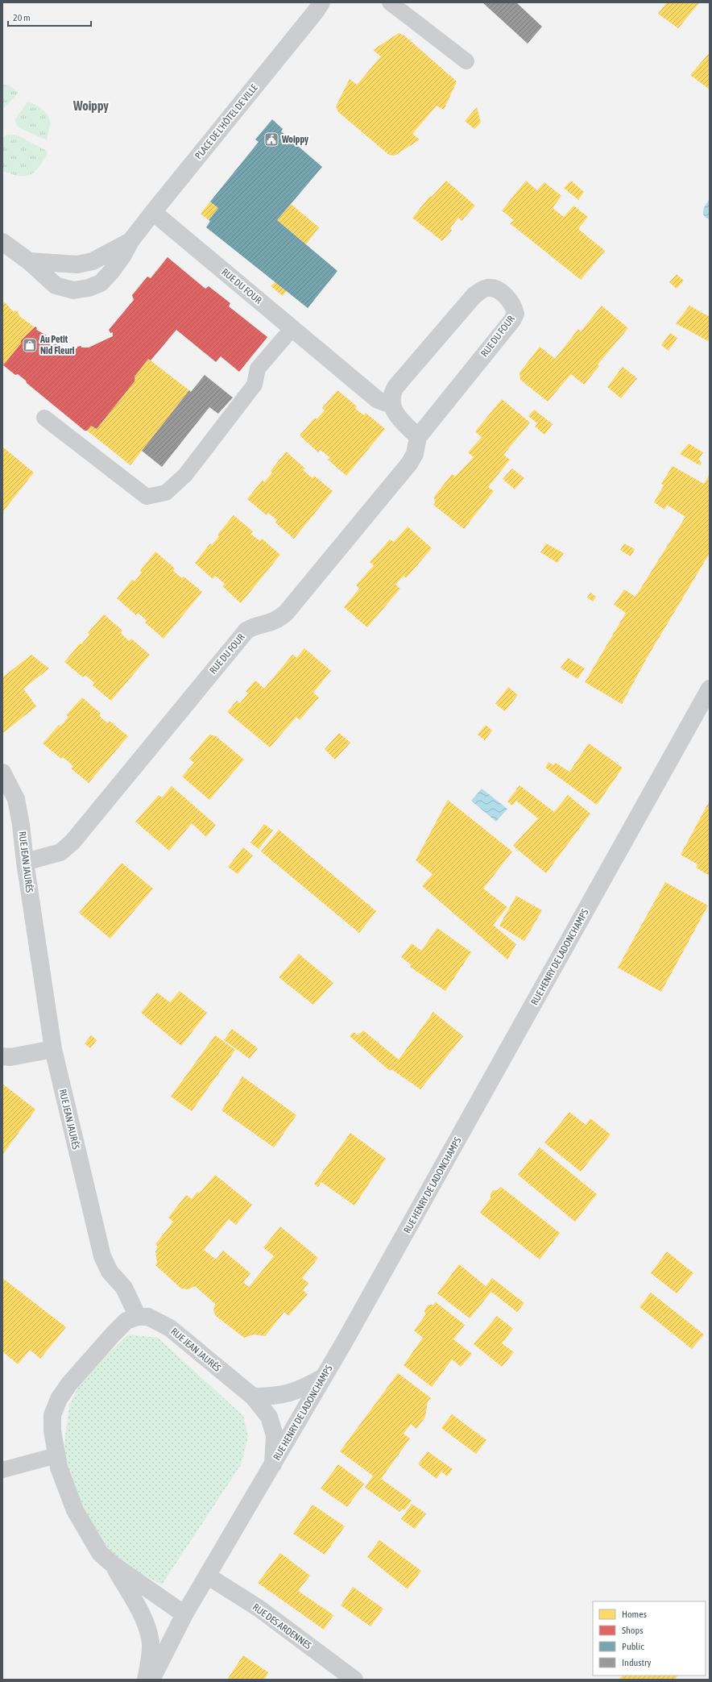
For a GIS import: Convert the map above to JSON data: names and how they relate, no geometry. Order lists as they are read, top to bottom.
{
  "streets": {
    "street": [
      "PLACE DE L'HÔTEL DE VILLE",
      "RUE DU FOUR",
      "RUE JEAN JAURÈS",
      "RUE HENRY DE LADONCHAMPS",
      "RUE DES ARDENNES"
    ]
  },
  "crossings": [
    ["PLACE DE L'HÔTEL DE VILLE", "RUE DU FOUR"],
    ["RUE DU FOUR", "RUE JEAN JAURÈS"],
    ["RUE JEAN JAURÈS", "RUE HENRY DE LADONCHAMPS"],
    ["RUE HENRY DE LADONCHAMPS", "RUE DES ARDENNES"]
  ],
  "districts": ["Woippy"],
  "places": {
    "public building": ["Woippy"],
    "shop": ["Au Petit Nid Fleuri"]
  },
  "legend": [
    "Homes",
    "Shops",
    "Public",
    "Industry"
  ],
  "scale_bar": "20 m"
}
